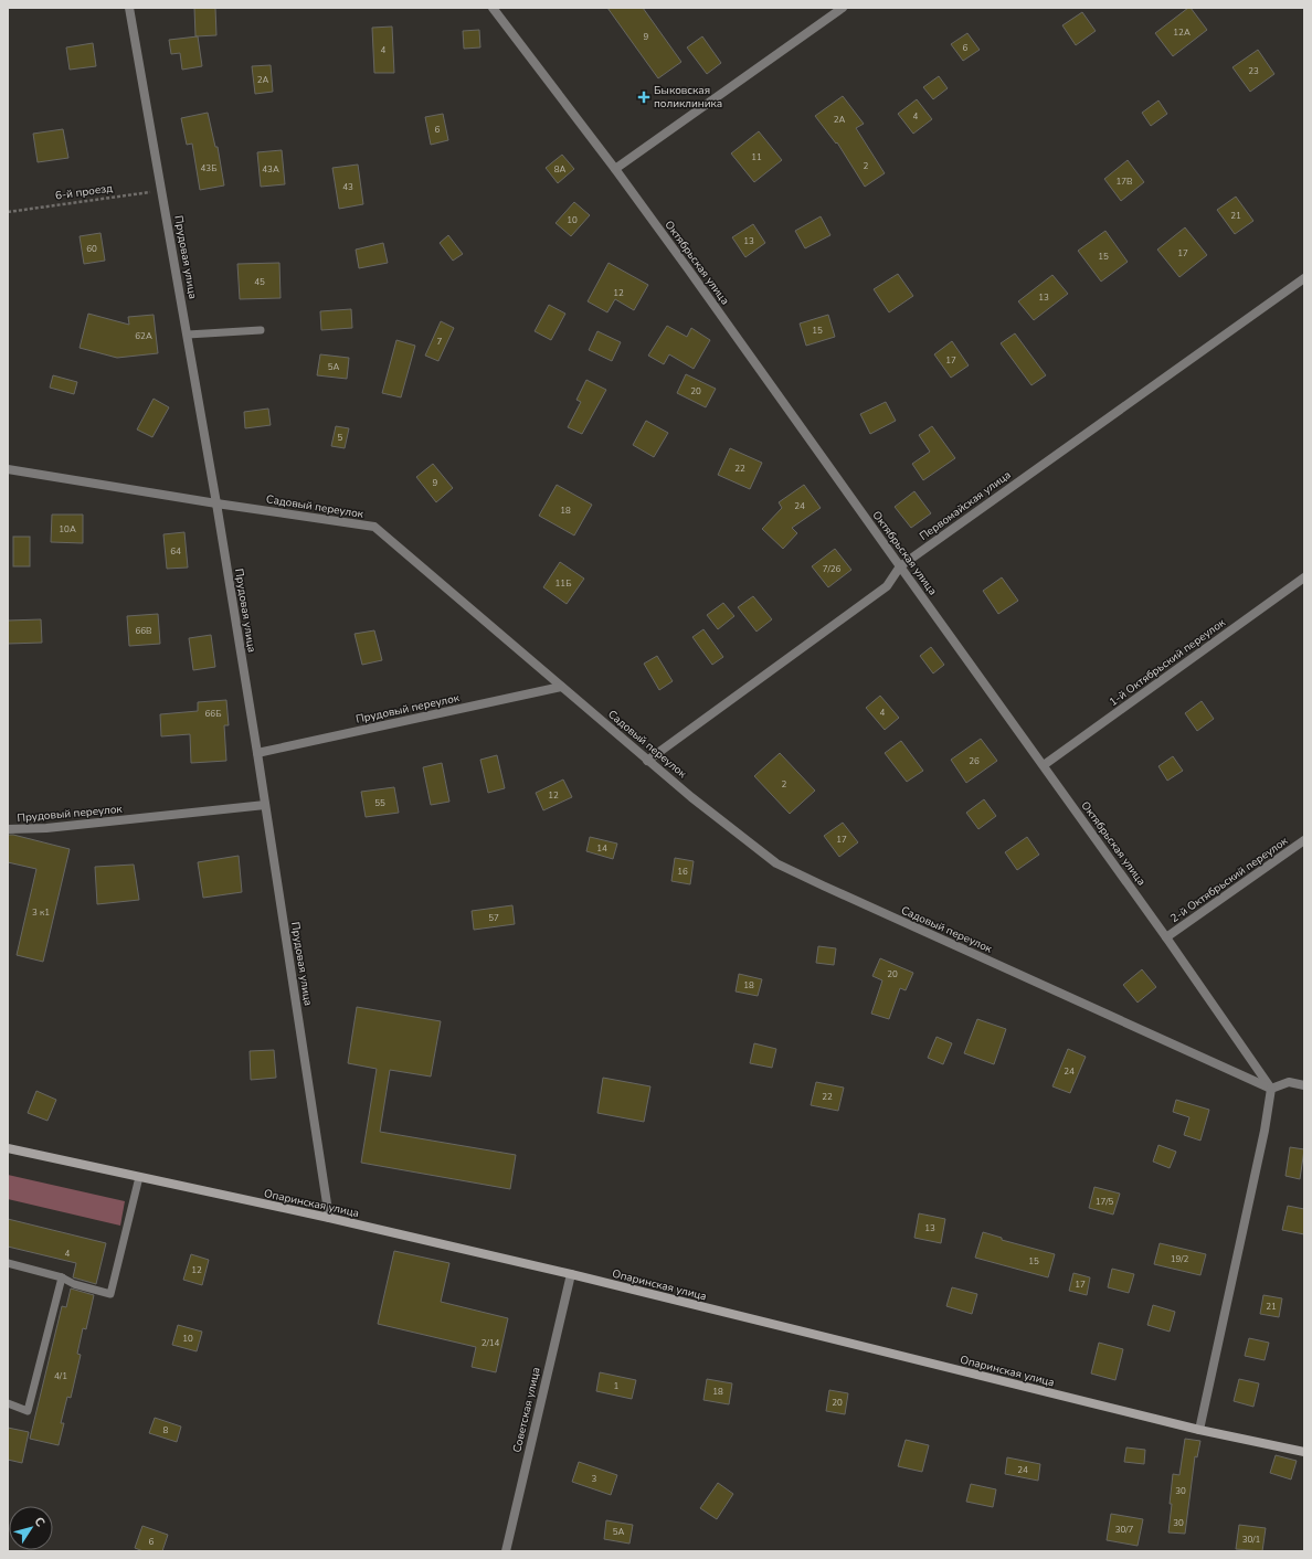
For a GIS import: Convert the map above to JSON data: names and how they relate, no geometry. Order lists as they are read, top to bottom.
{
  "streets": {
    "main road": ["Опаринская улица"],
    "street": [
      "Прудовая улица",
      "Октябрьская улица",
      "Первомайская улица",
      "Садовый переулок",
      "1-й Октябрьский переулок",
      "Прудовый переулок",
      "2-й Октябрьский переулок",
      "Советская улица"
    ],
    "path": ["6-й проезд"]
  },
  "crossings": [
    ["6-й проезд", "Прудовая улица"],
    ["Прудовая улица", "Садовый переулок"],
    ["Прудовая улица", "Прудовый переулок"],
    ["Прудовая улица", "Опаринская улица"],
    ["Октябрьская улица", "Первомайская улица"],
    ["Октябрьская улица", "Садовый переулок"],
    ["Октябрьская улица", "1-й Октябрьский переулок"],
    ["Октябрьская улица", "2-й Октябрьский переулок"],
    ["Первомайская улица", "Садовый переулок"],
    ["Садовый переулок", "Прудовый переулок"],
    ["Опаринская улица", "Советская улица"]
  ],
  "places": {
    "health": ["Быковская поликлиника"]
  },
  "house_numbers": [
    "12А",
    "9",
    "6",
    "4",
    "23",
    "2А",
    "4",
    "2А",
    "6",
    "11",
    "2",
    "43Б",
    "43А",
    "8А",
    "17В",
    "43",
    "21",
    "10",
    "13",
    "60",
    "17",
    "15",
    "45",
    "12",
    "13",
    "15",
    "62А",
    "7",
    "17",
    "5А",
    "20",
    "5",
    "22",
    "9",
    "24",
    "18",
    "10А",
    "64",
    "7/26",
    "11Б",
    "66В",
    "4",
    "66Б",
    "26",
    "2",
    "12",
    "55",
    "17",
    "14",
    "16",
    "3 к1",
    "57",
    "20",
    "18",
    "24",
    "22",
    "17/5",
    "13",
    "4",
    "19/2",
    "15",
    "12",
    "17",
    "21",
    "10",
    "2/14",
    "4/1",
    "1",
    "18",
    "20",
    "8",
    "24",
    "3",
    "30",
    "30",
    "30/7",
    "5А",
    "30/1",
    "6"
  ],
  "north": "top right"
}
